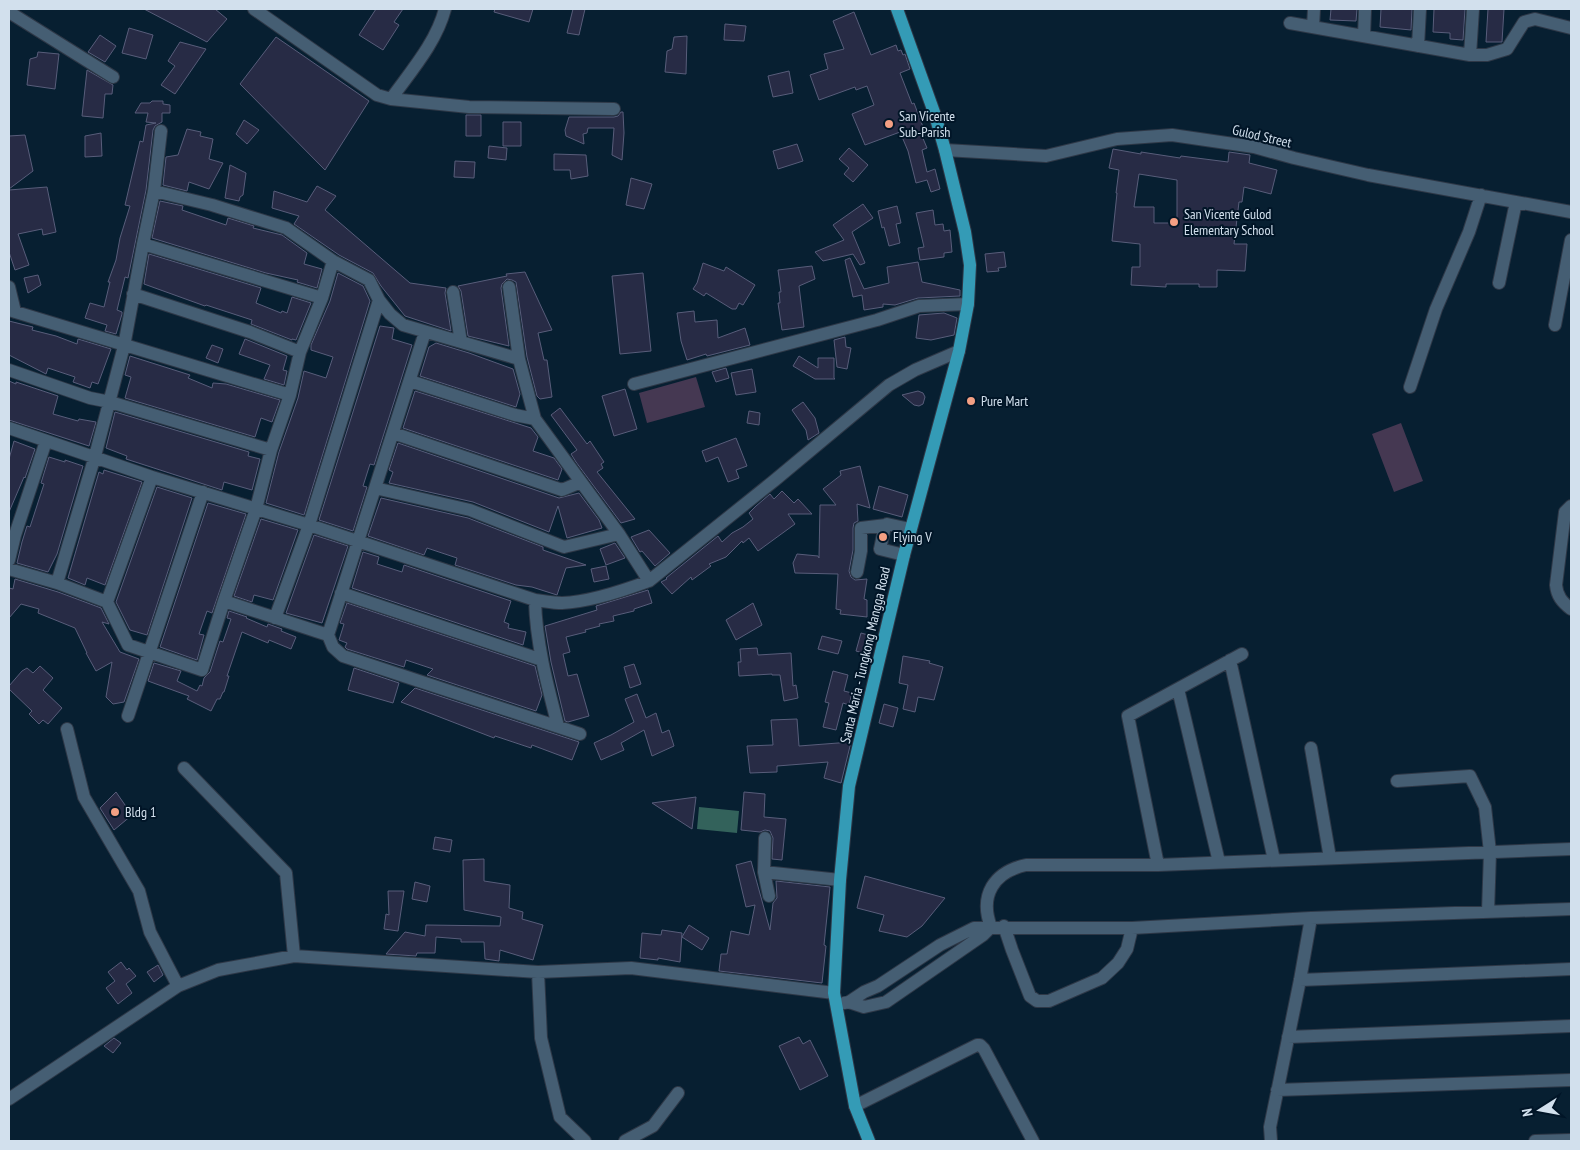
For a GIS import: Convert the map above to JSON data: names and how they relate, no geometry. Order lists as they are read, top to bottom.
{
  "streets": {
    "main road": ["Santa Maria - Tungkong Mangga Road"],
    "street": ["Gulod Street"]
  },
  "crossings": [
    ["Gulod Street", "Santa Maria - Tungkong Mangga Road"]
  ],
  "places": [
    "San Vicente Sub-Parish",
    "San Vicente Gulod Elementary School",
    "Pure Mart",
    "Flying V",
    "Bldg 1"
  ],
  "north": "left"
}
